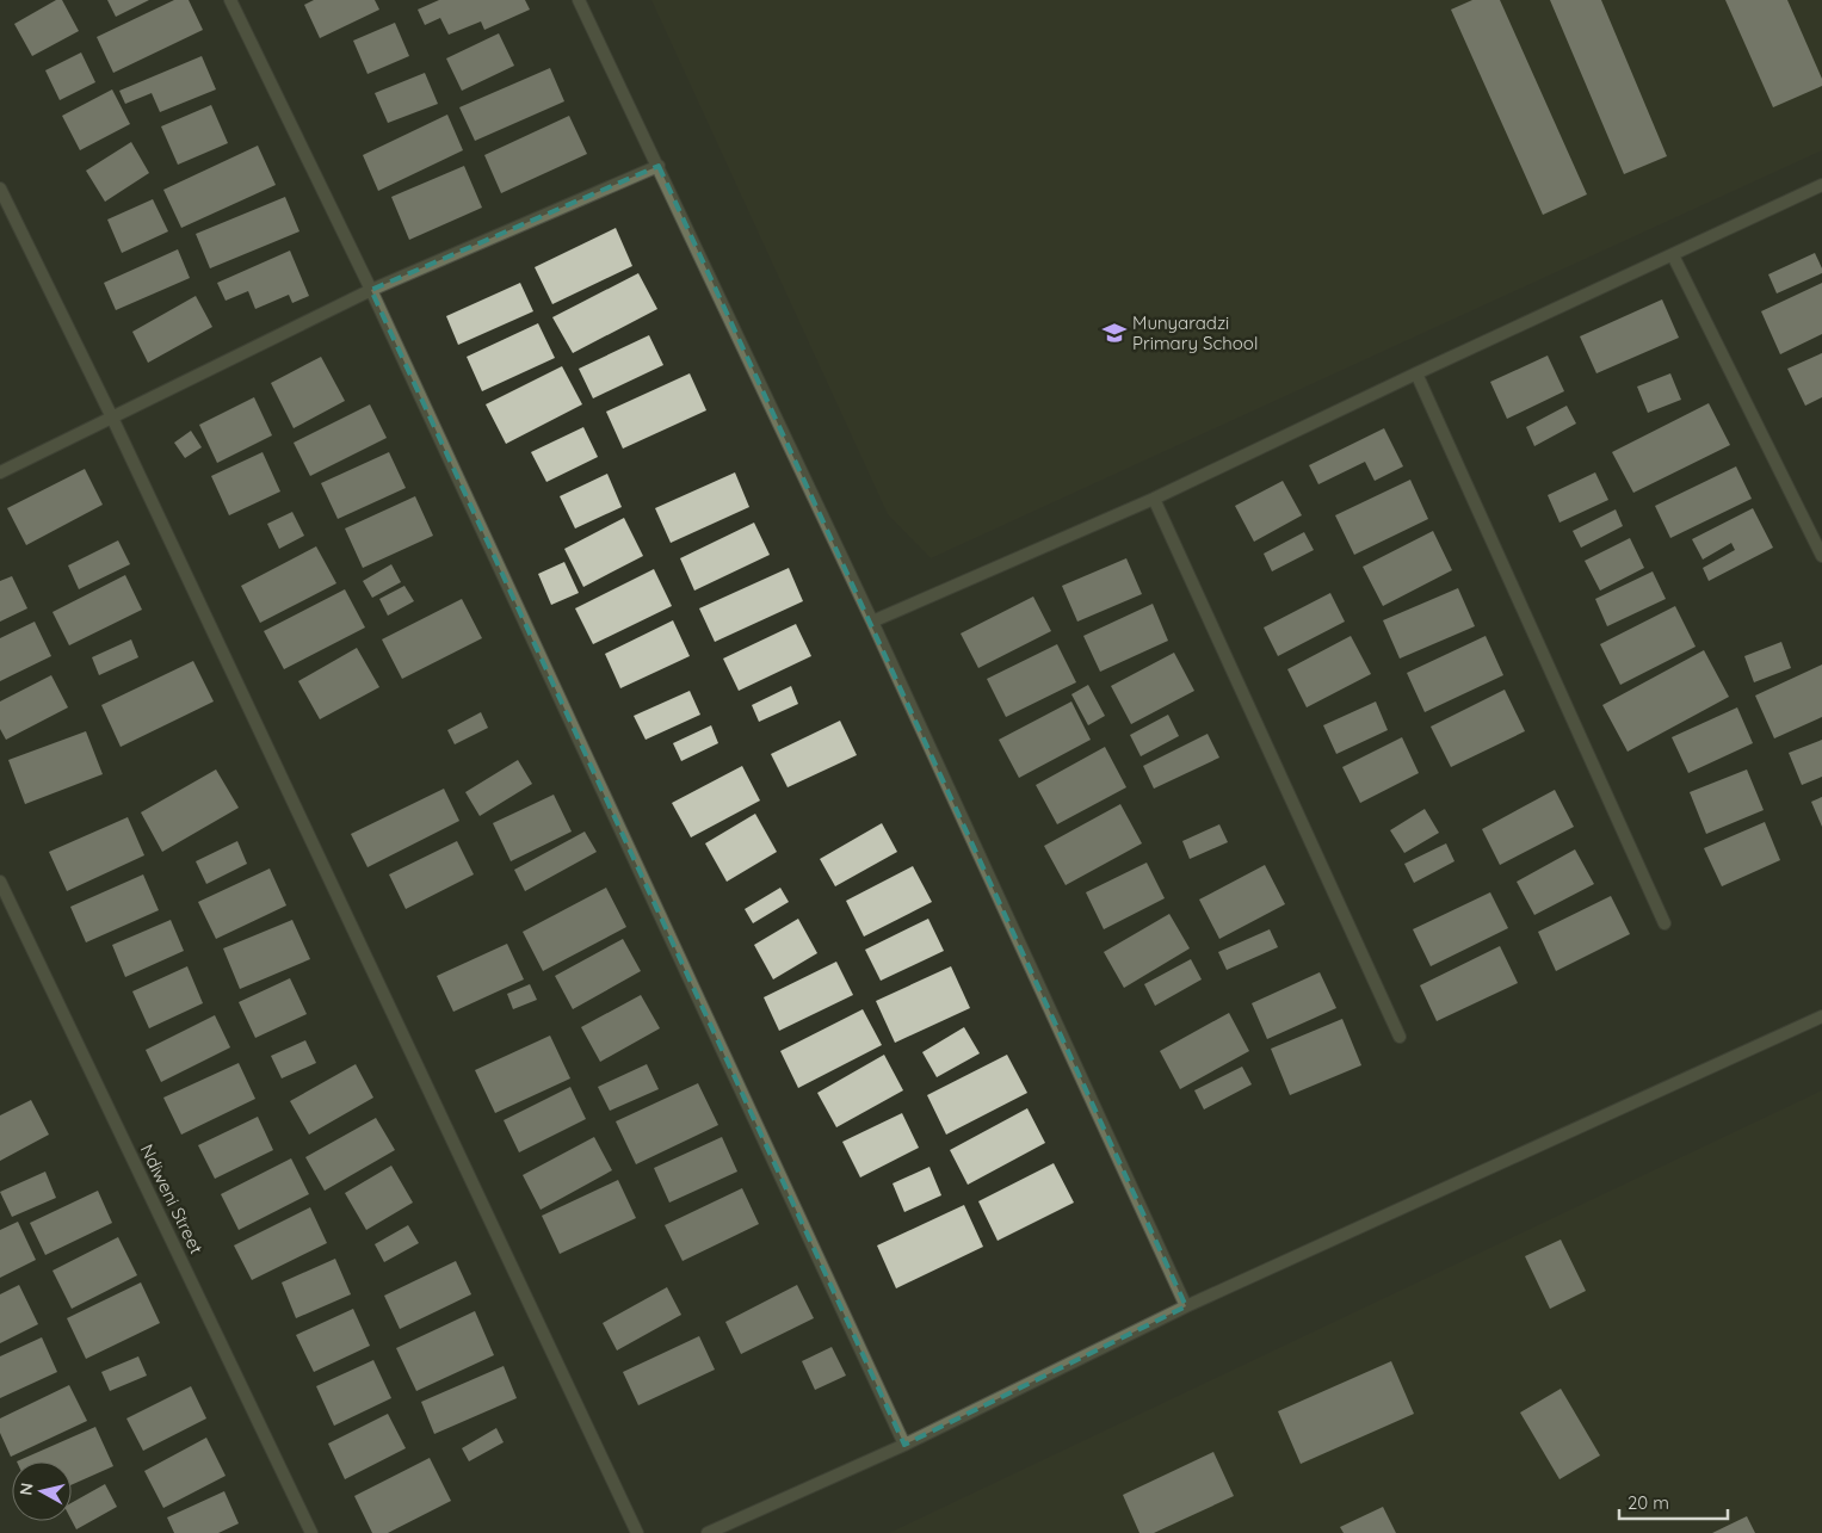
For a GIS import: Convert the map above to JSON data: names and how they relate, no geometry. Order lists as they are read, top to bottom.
{
  "streets": {
    "street": ["Ndiweni Street"]
  },
  "places": {
    "school or university": ["Munyaradzi Primary School"]
  },
  "scale_bar": "20 m",
  "north": "left"
}
